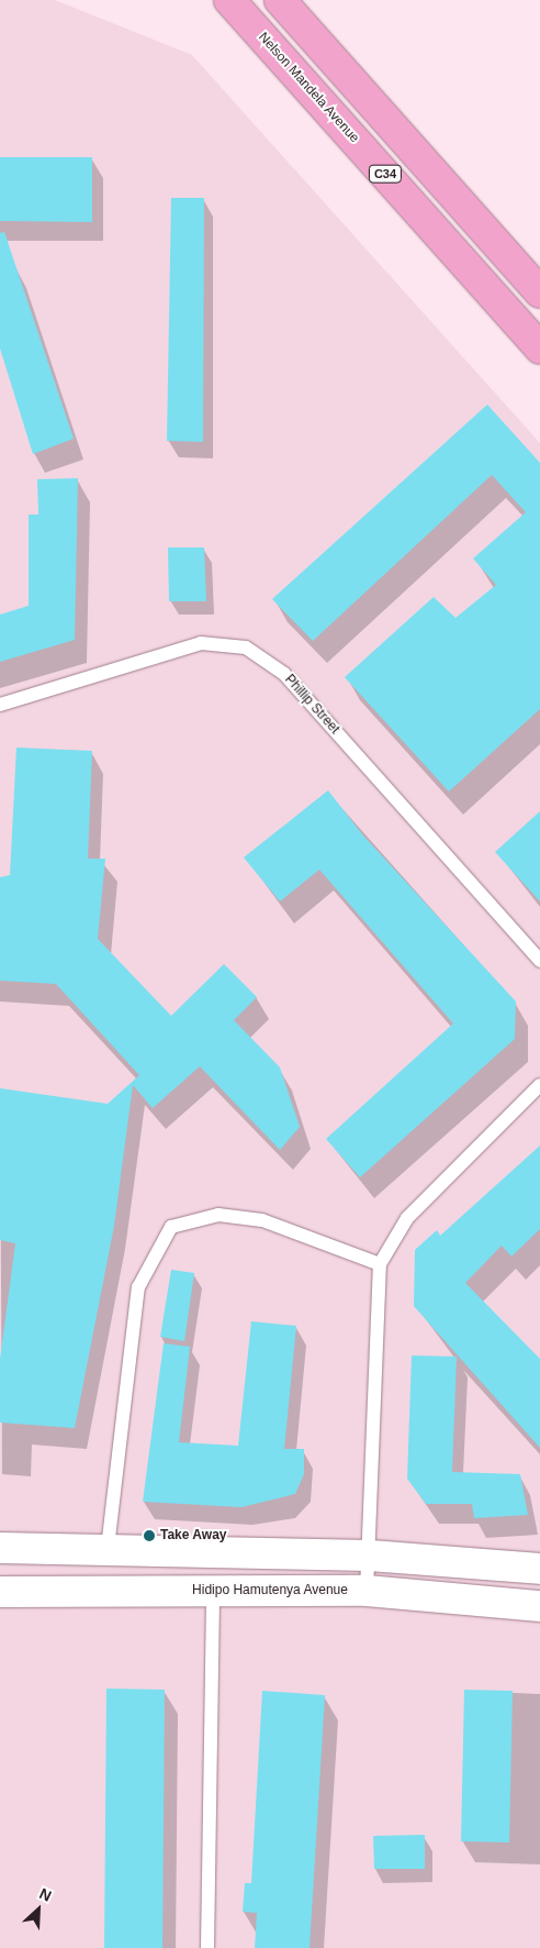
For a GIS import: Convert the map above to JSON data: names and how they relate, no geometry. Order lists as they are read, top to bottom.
{
  "streets": {
    "main road": ["Nelson Mandela Avenue", "C34"],
    "street": ["Hidipo Hamutenya Avenue"],
    "lane": ["Phillip Street"]
  },
  "places": ["Take Away"],
  "north": "top right"
}
